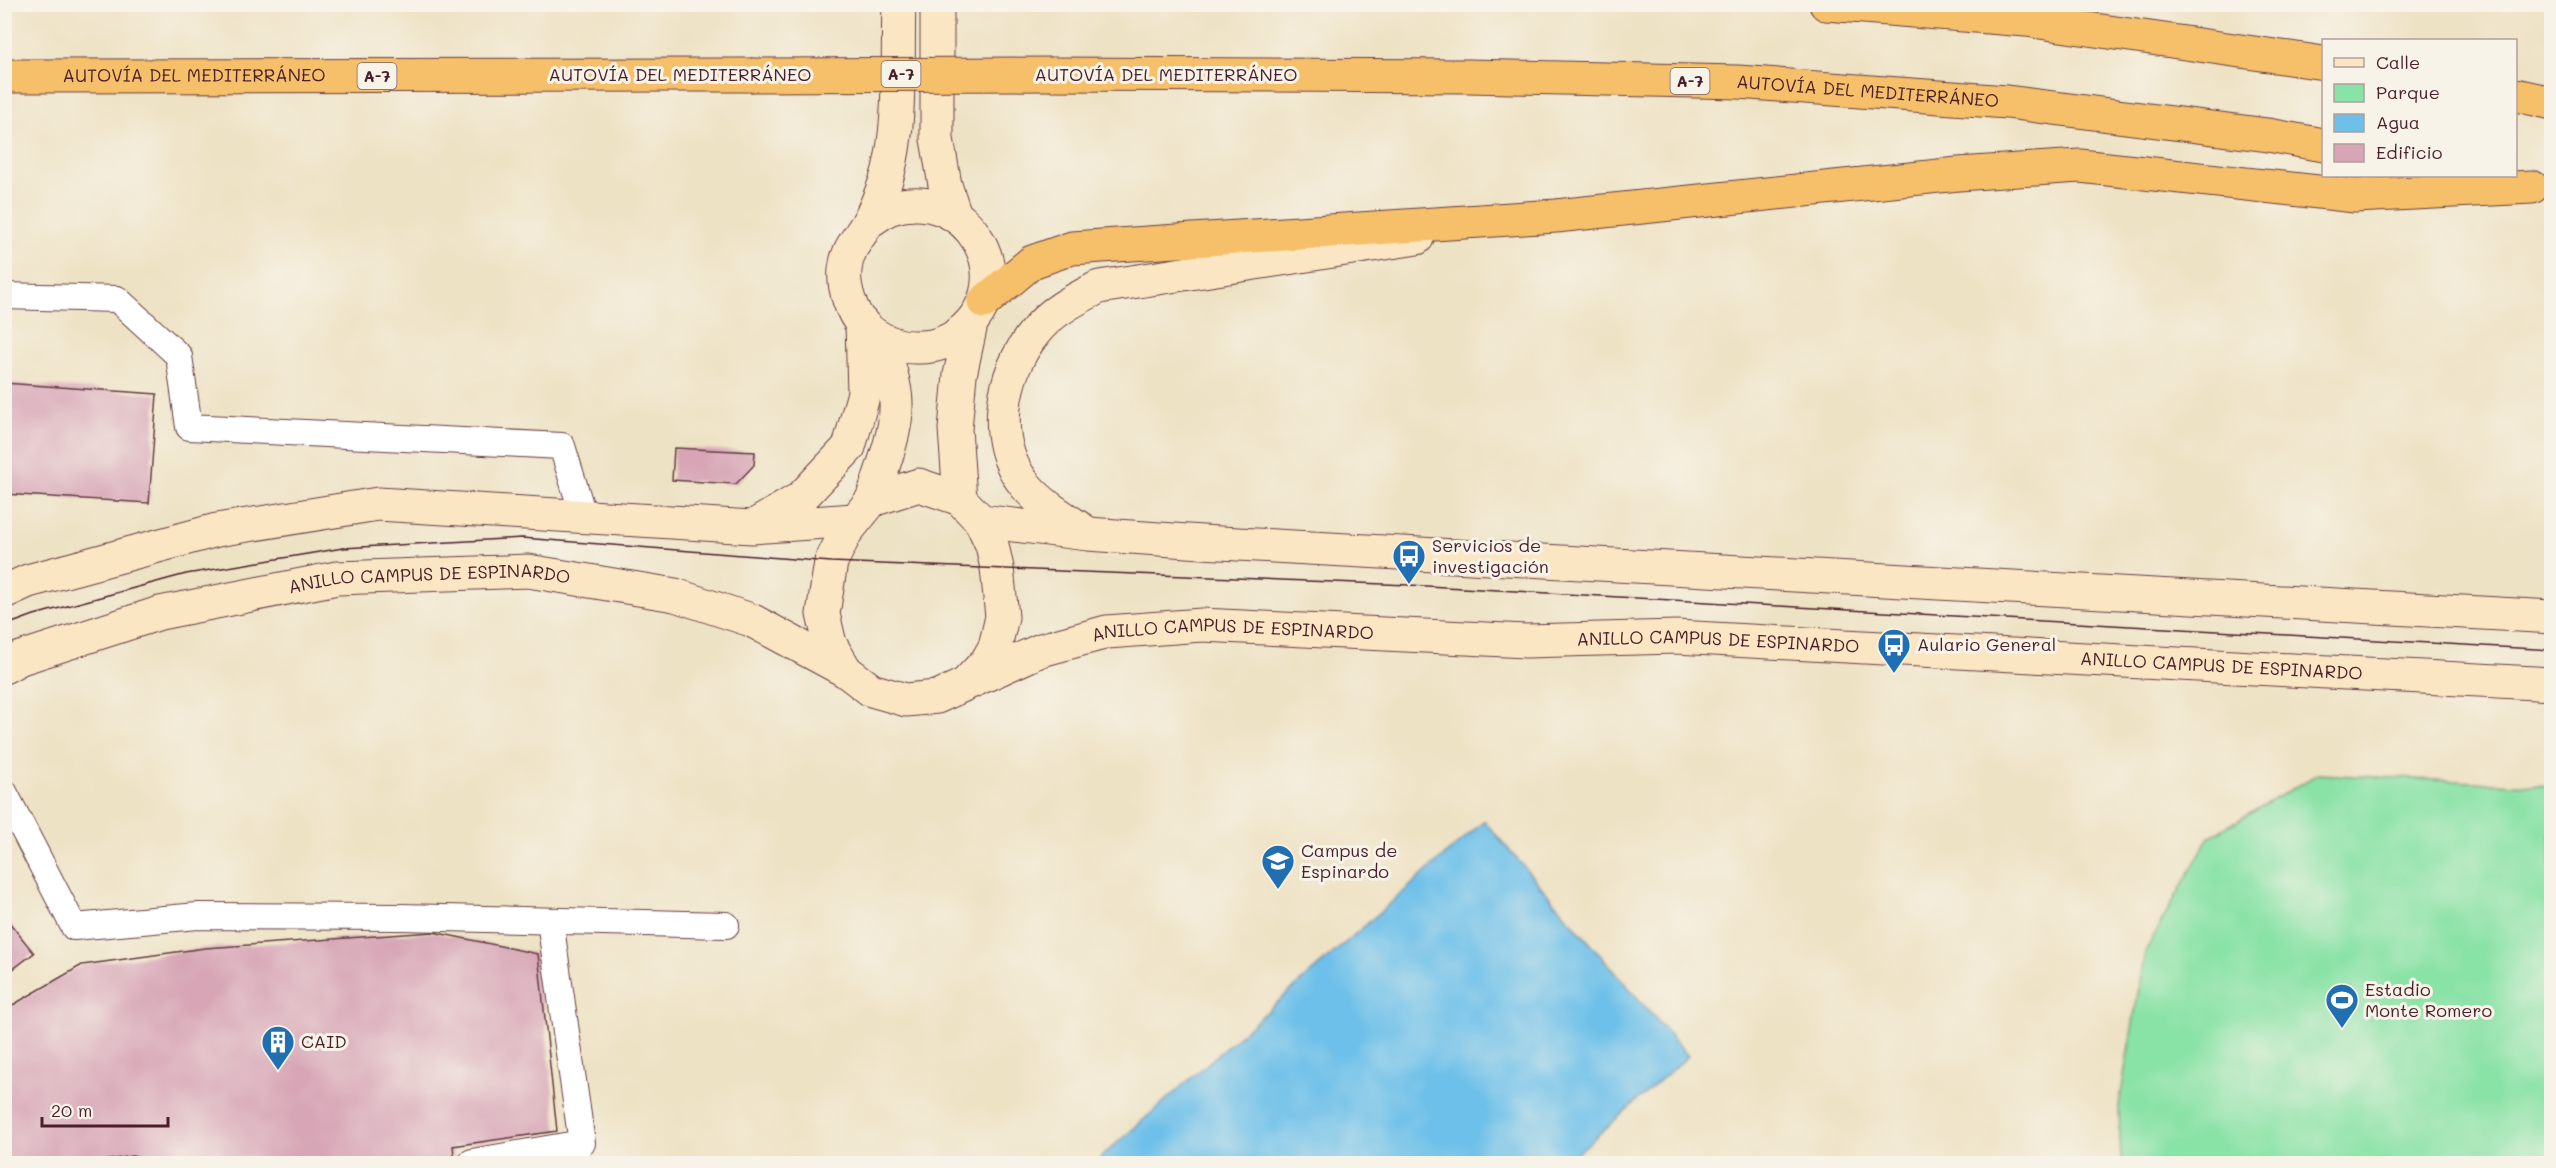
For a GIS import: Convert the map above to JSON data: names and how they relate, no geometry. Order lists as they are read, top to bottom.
{
  "streets": {
    "highway": ["A-7", "AUTOVÍA DEL MEDITERRÁNEO"],
    "main road": ["ANILLO CAMPUS DE ESPINARDO"]
  },
  "places": {
    "bus stop": ["Servicios de investigación", "Aulario General"],
    "school or university": ["Campus de Espinardo"],
    "sports": ["Estadio Monte Romero"],
    "building": ["CAID"]
  },
  "legend": [
    "Calle",
    "Parque",
    "Agua",
    "Edificio"
  ],
  "scale_bar": "20 m"
}
